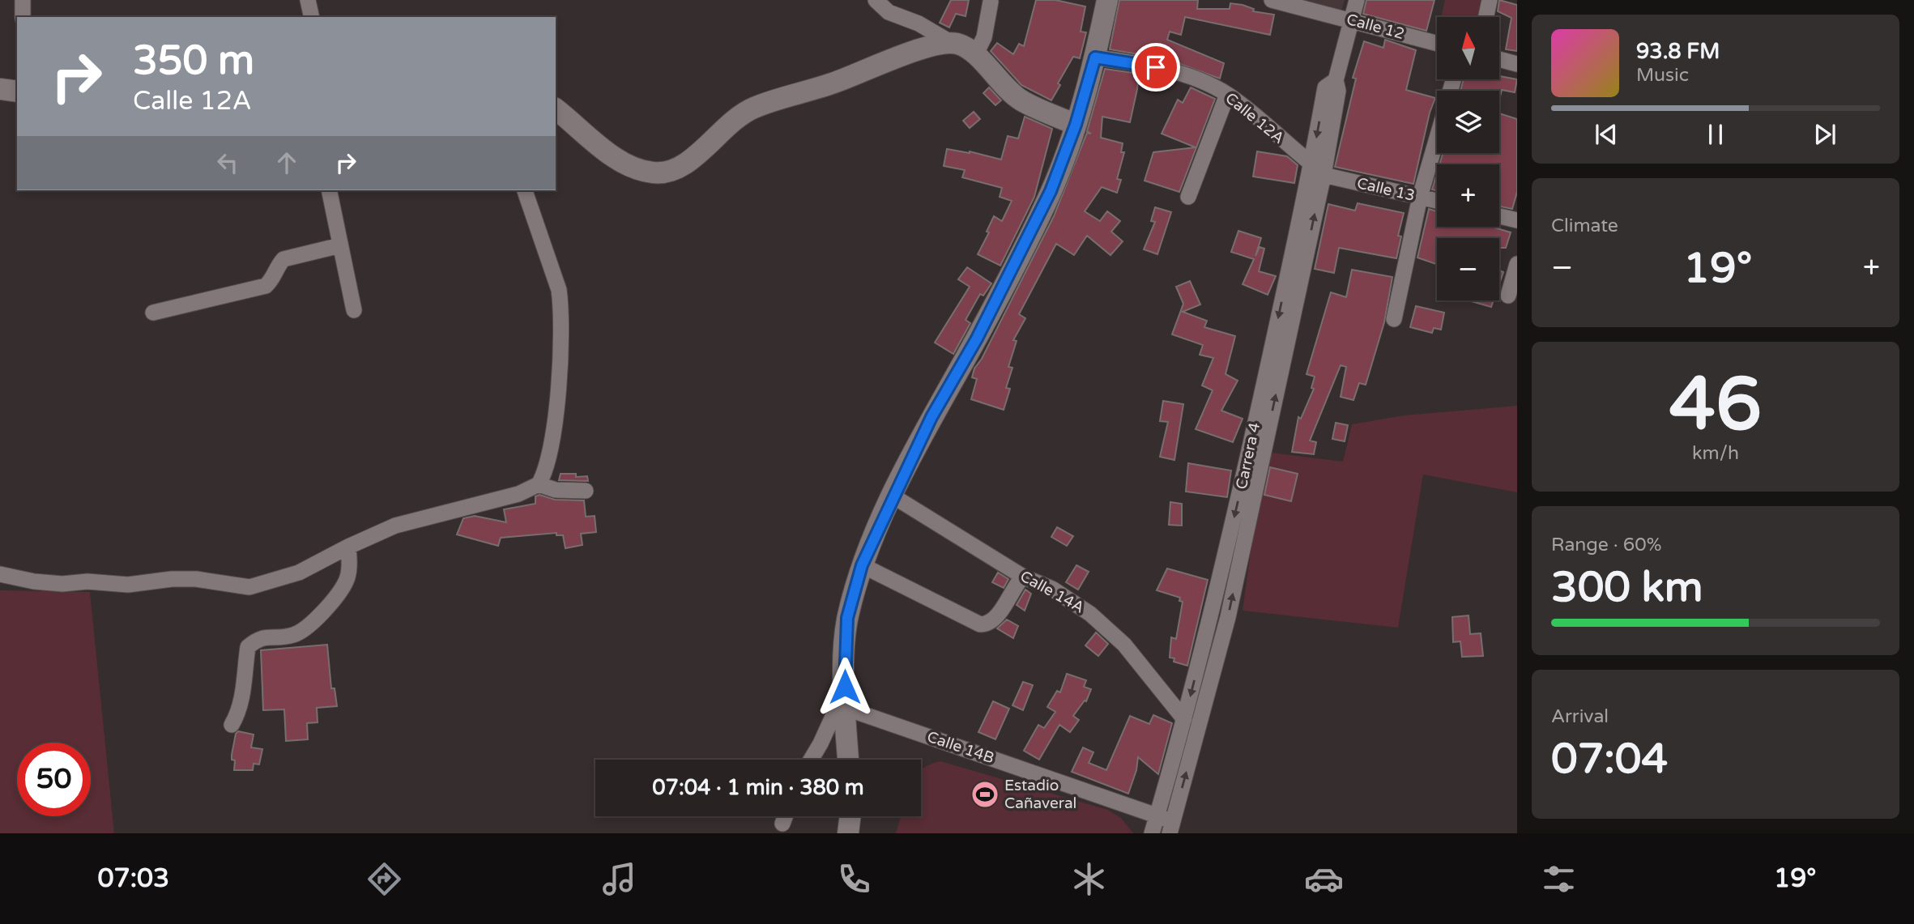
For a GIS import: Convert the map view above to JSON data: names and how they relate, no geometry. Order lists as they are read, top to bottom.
{
  "streets": {
    "street": [
      "Calle 12",
      "Calle 12A",
      "Calle 13",
      "Carrera 4",
      "Calle 14A",
      "Calle 14B"
    ]
  },
  "crossings": [
    ["Calle 12", "Carrera 4"],
    ["Calle 12A", "Carrera 4"],
    ["Calle 13", "Carrera 4"],
    ["Carrera 4", "Calle 14A"],
    ["Carrera 4", "Calle 14B"]
  ],
  "places": {
    "sports": ["Estadio Cañaveral"]
  },
  "north": "top",
  "page": {
    "map_buttons": ["+", "−"],
    "turn": ["350 m", "Calle 12A"],
    "song": ["93.8 FM", "Music"],
    "tile": [
      "Climate",
      ["46", "km/h"],
      ["Range · 60%", "300 km"],
      ["Arrival", "07:04"]
    ],
    "heat": ["−", "19°", "+"],
    "limit": "50",
    "trip": "07:04 · 1 min · 380 m",
    "tabs": ["07:03", "19°"]
  }
}
